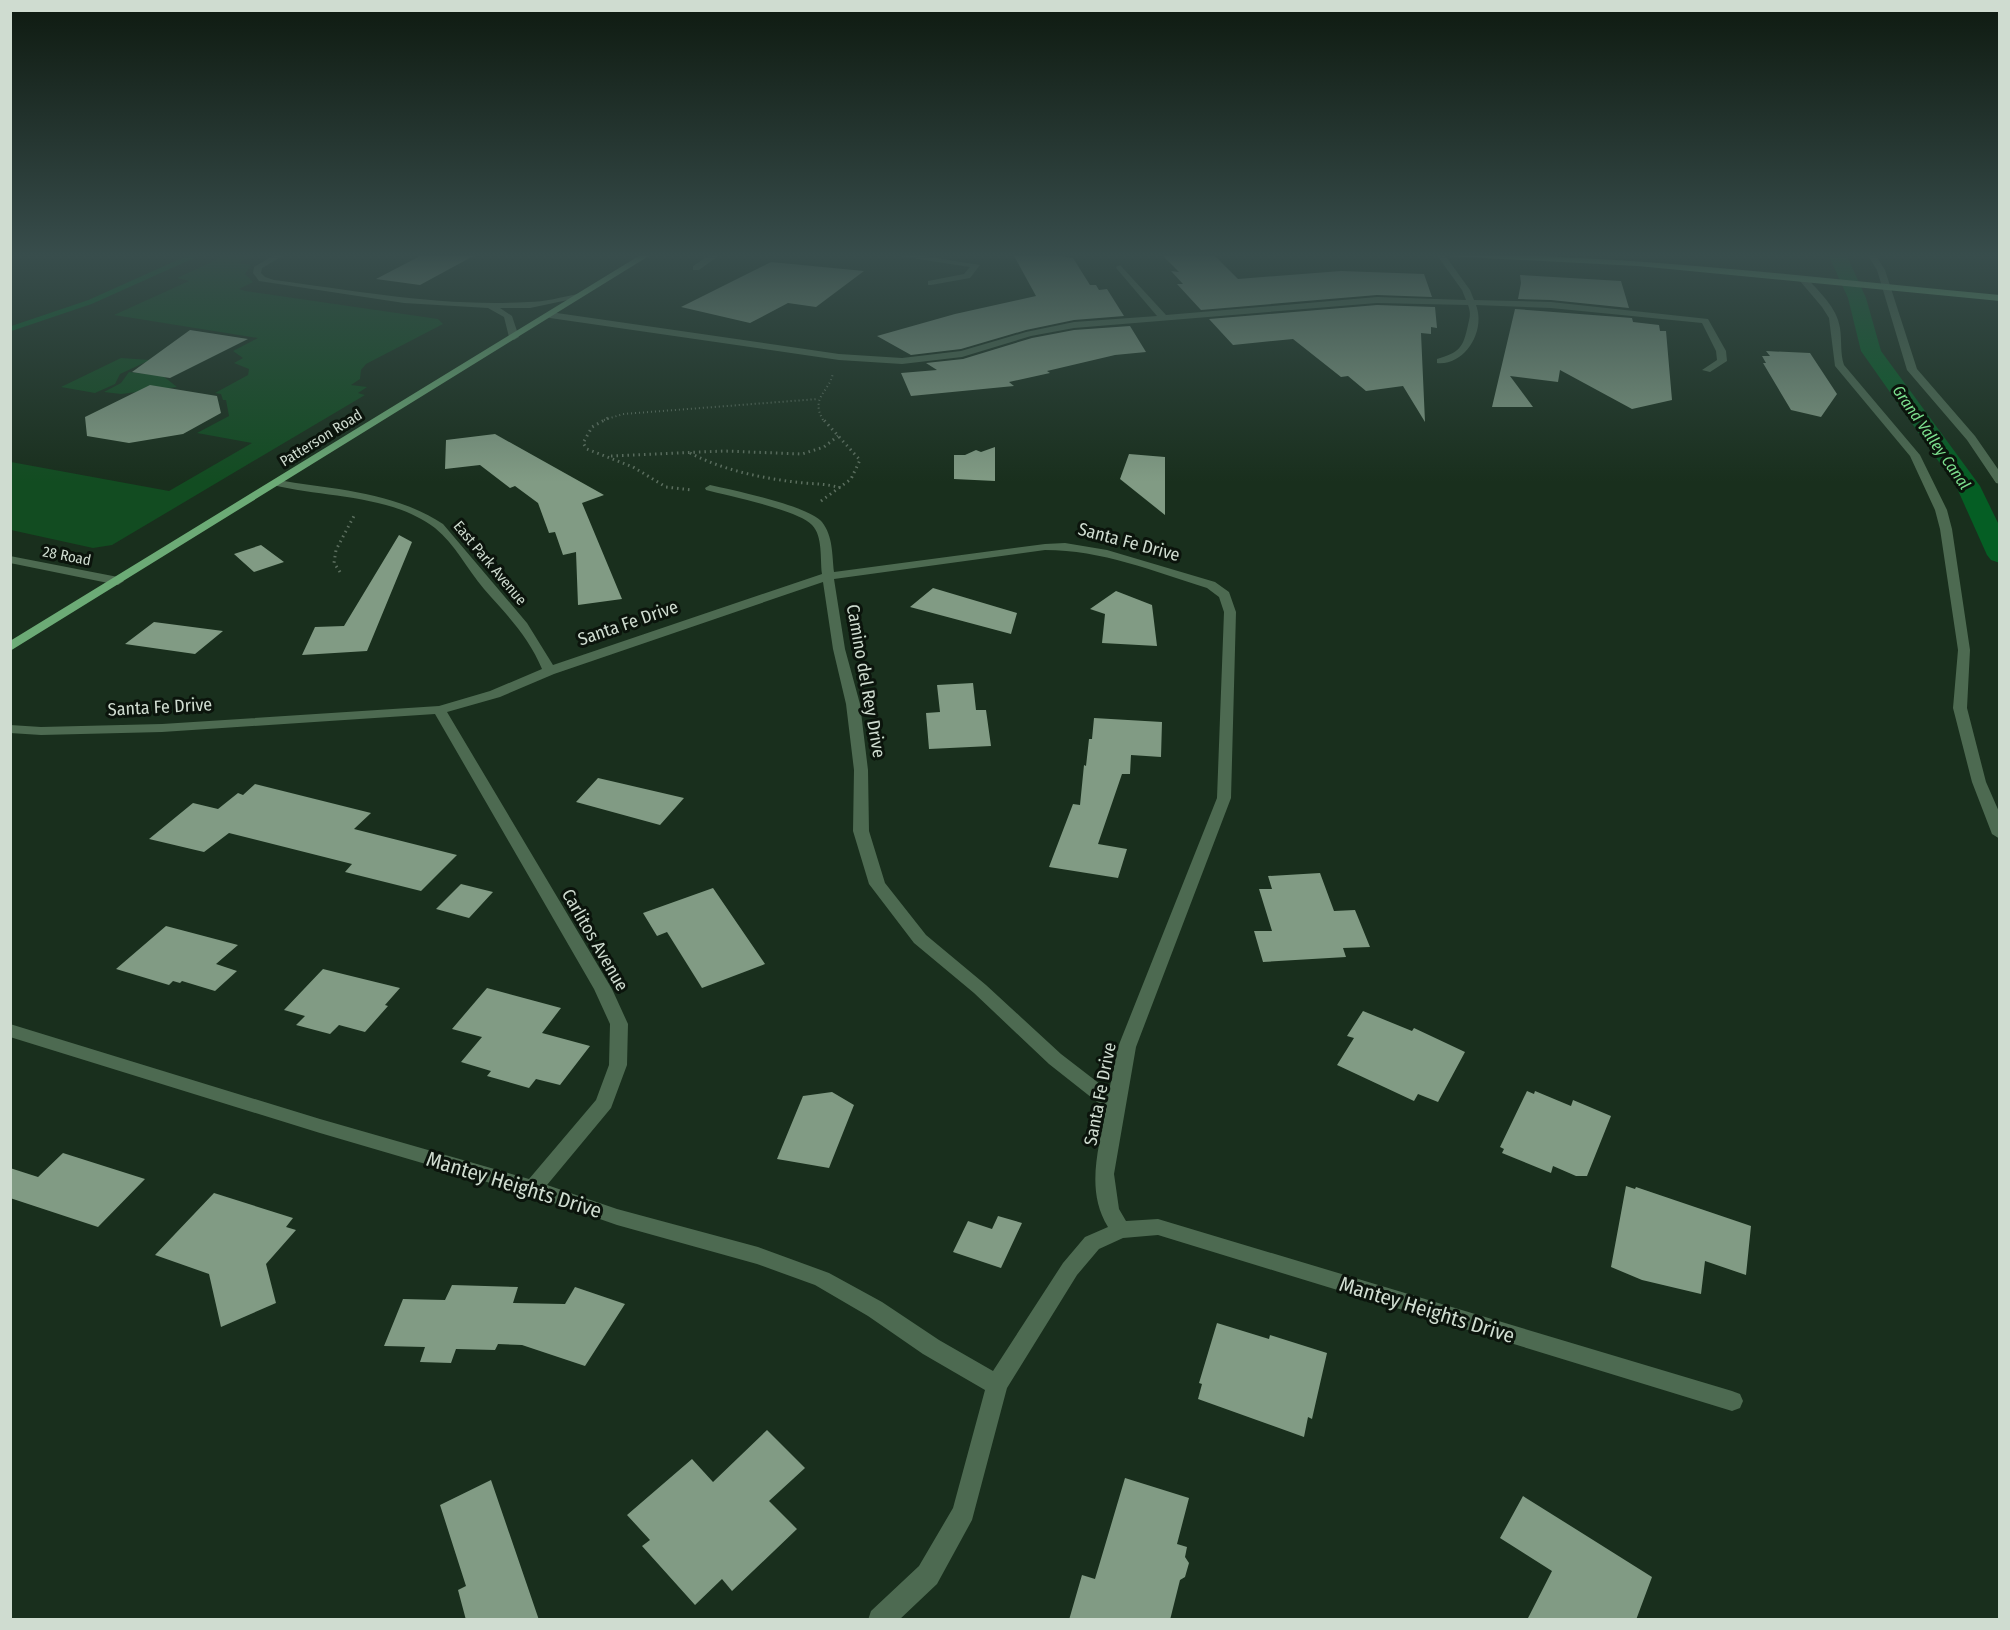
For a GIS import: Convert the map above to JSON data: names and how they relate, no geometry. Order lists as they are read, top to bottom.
{
  "streets": {
    "main road": ["Patterson Road"],
    "street": [
      "Santa Fe Drive",
      "28 Road",
      "East Park Avenue",
      "Camino del Rey Drive",
      "Carlitos Avenue",
      "Mantey Heights Drive"
    ]
  },
  "crossings": [
    ["Patterson Road", "28 Road"],
    ["Patterson Road", "East Park Avenue"],
    ["Santa Fe Drive", "East Park Avenue"],
    ["Santa Fe Drive", "Camino del Rey Drive"],
    ["Santa Fe Drive", "Carlitos Avenue"],
    ["Santa Fe Drive", "Mantey Heights Drive"],
    ["Carlitos Avenue", "Mantey Heights Drive"]
  ],
  "water": ["Grand Valley Canal"]
}
